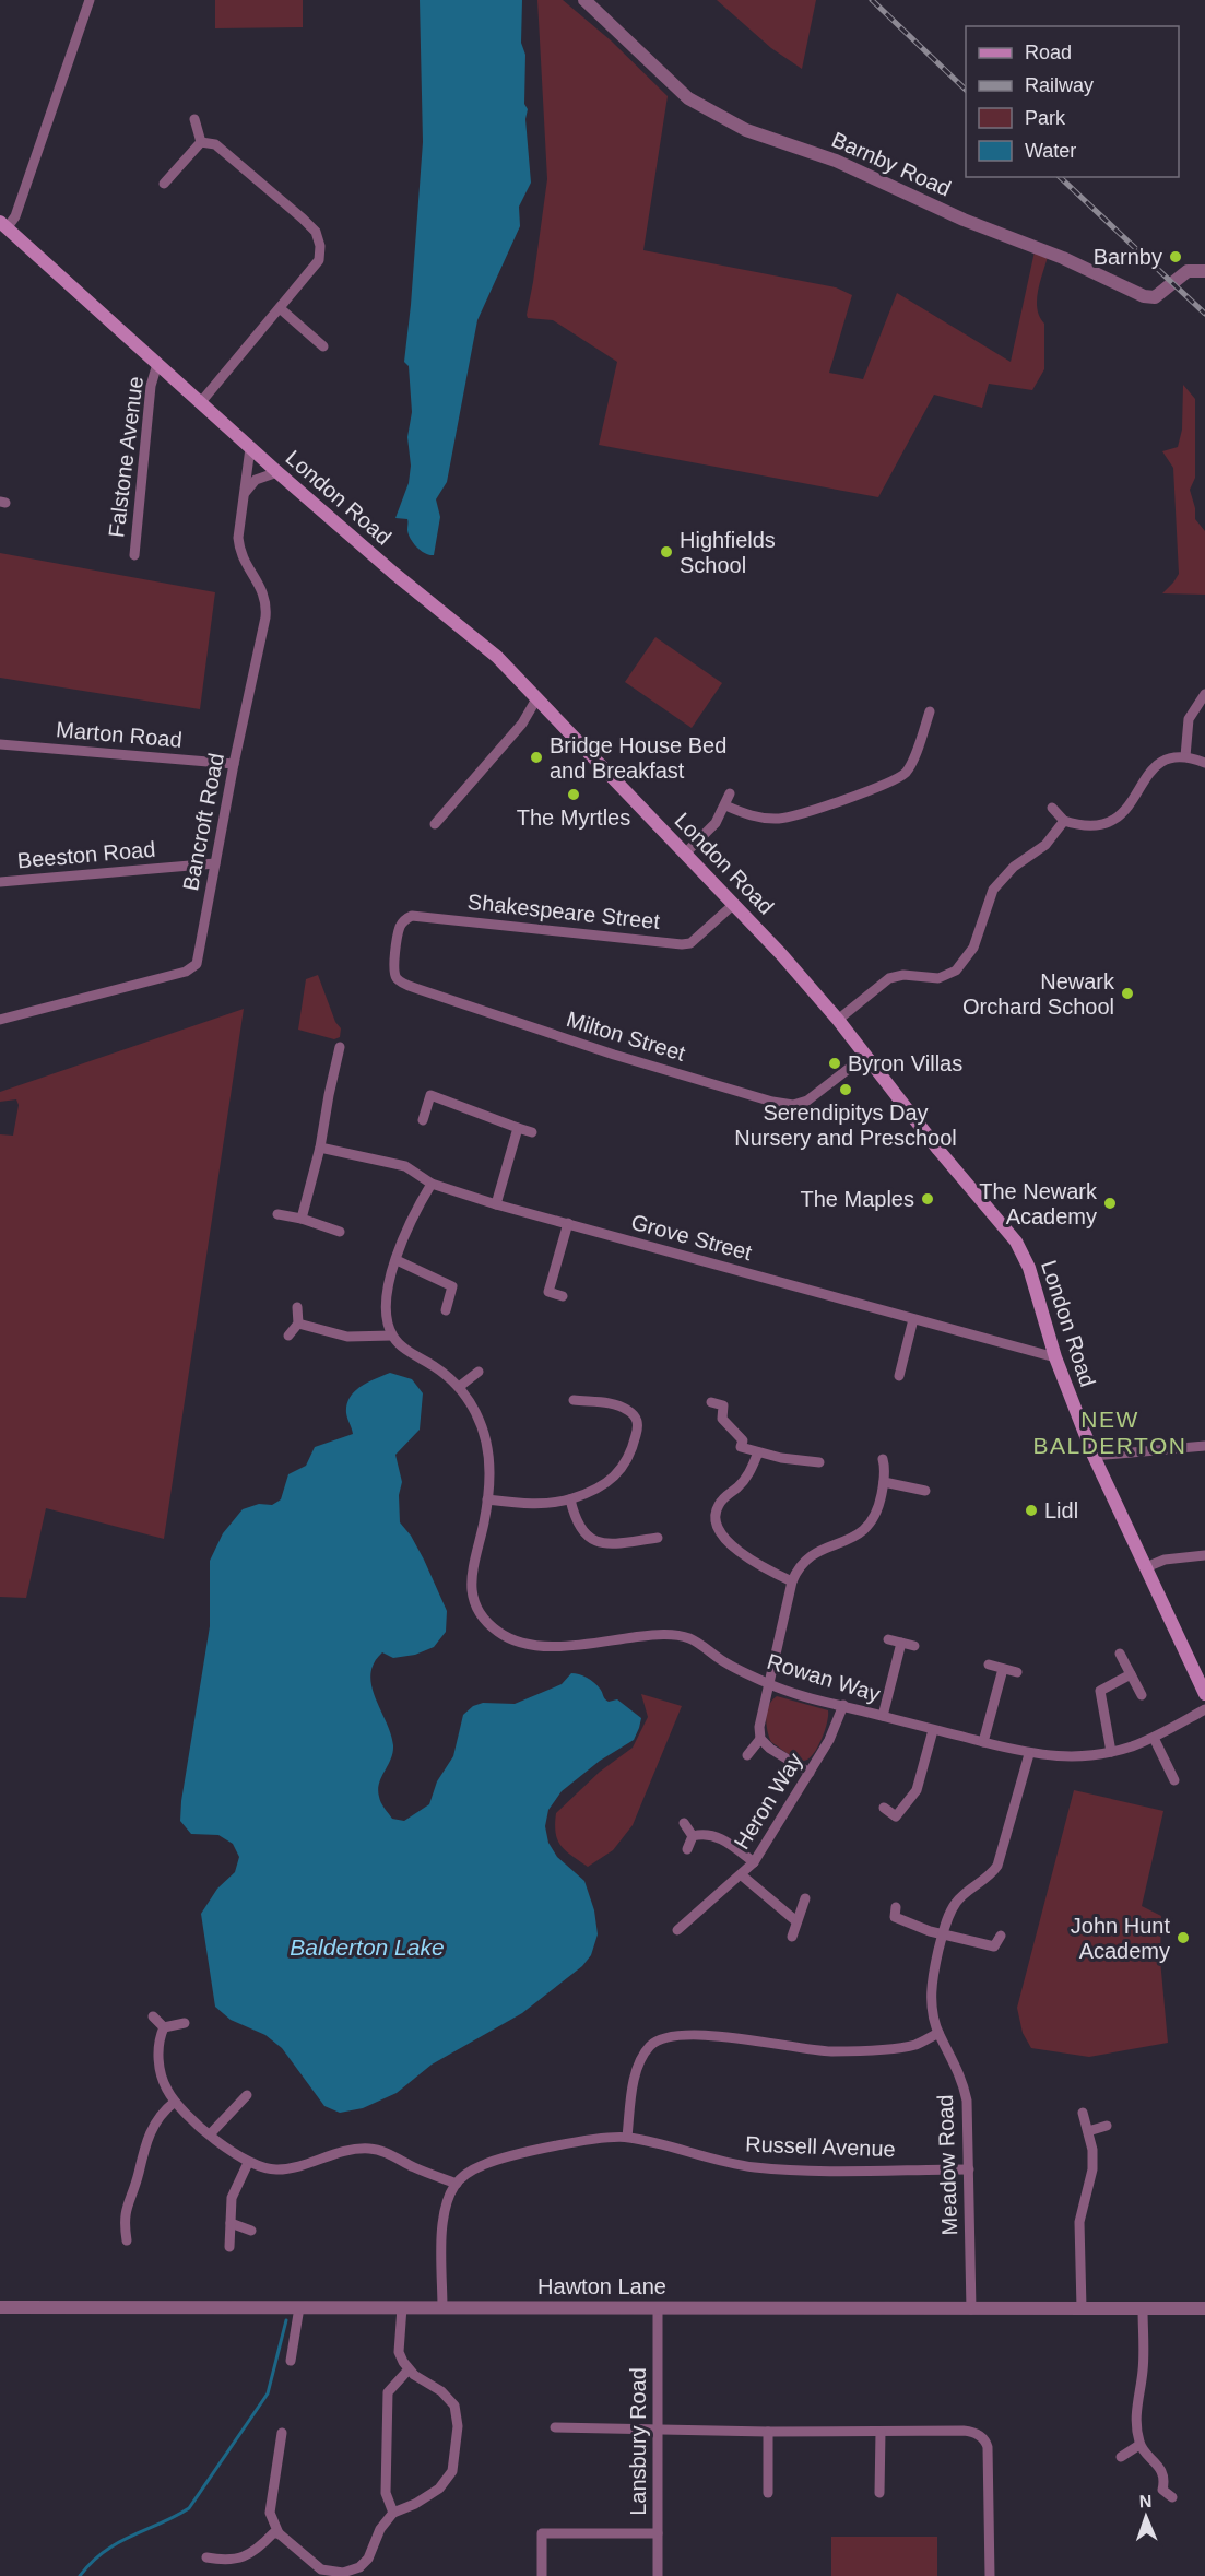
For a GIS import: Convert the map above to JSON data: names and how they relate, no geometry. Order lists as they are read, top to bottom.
{
  "streets": {
    "main road": ["London Road"],
    "street": [
      "Barnby Road",
      "Falstone Avenue",
      "Marton Road",
      "Bancroft Road",
      "Beeston Road",
      "Shakespeare Street",
      "Milton Street",
      "Grove Street",
      "Rowan Way",
      "Heron Way",
      "Russell Avenue",
      "Meadow Road",
      "Hawton Lane",
      "Lansbury Road"
    ]
  },
  "crossings": [
    ["Falstone Avenue", "London Road"],
    ["London Road", "Bancroft Road"],
    ["London Road", "Shakespeare Street"],
    ["London Road", "Milton Street"],
    ["London Road", "Grove Street"],
    ["Marton Road", "Bancroft Road"],
    ["Bancroft Road", "Beeston Road"],
    ["Shakespeare Street", "Milton Street"],
    ["Rowan Way", "Heron Way"],
    ["Russell Avenue", "Meadow Road"],
    ["Meadow Road", "Hawton Lane"],
    ["Hawton Lane", "Lansbury Road"]
  ],
  "districts": ["NEW BALDERTON"],
  "water": ["Balderton Lake"],
  "places": [
    "Barnby",
    "Highfields School",
    "Bridge House Bed and Breakfast",
    "The Myrtles",
    "Newark Orchard School",
    "Byron Villas",
    "Serendipitys Day Nursery and Preschool",
    "The Maples",
    "The Newark Academy",
    "Lidl",
    "John Hunt Academy"
  ],
  "legend": [
    "Road",
    "Railway",
    "Park",
    "Water"
  ],
  "north": "top"
}
